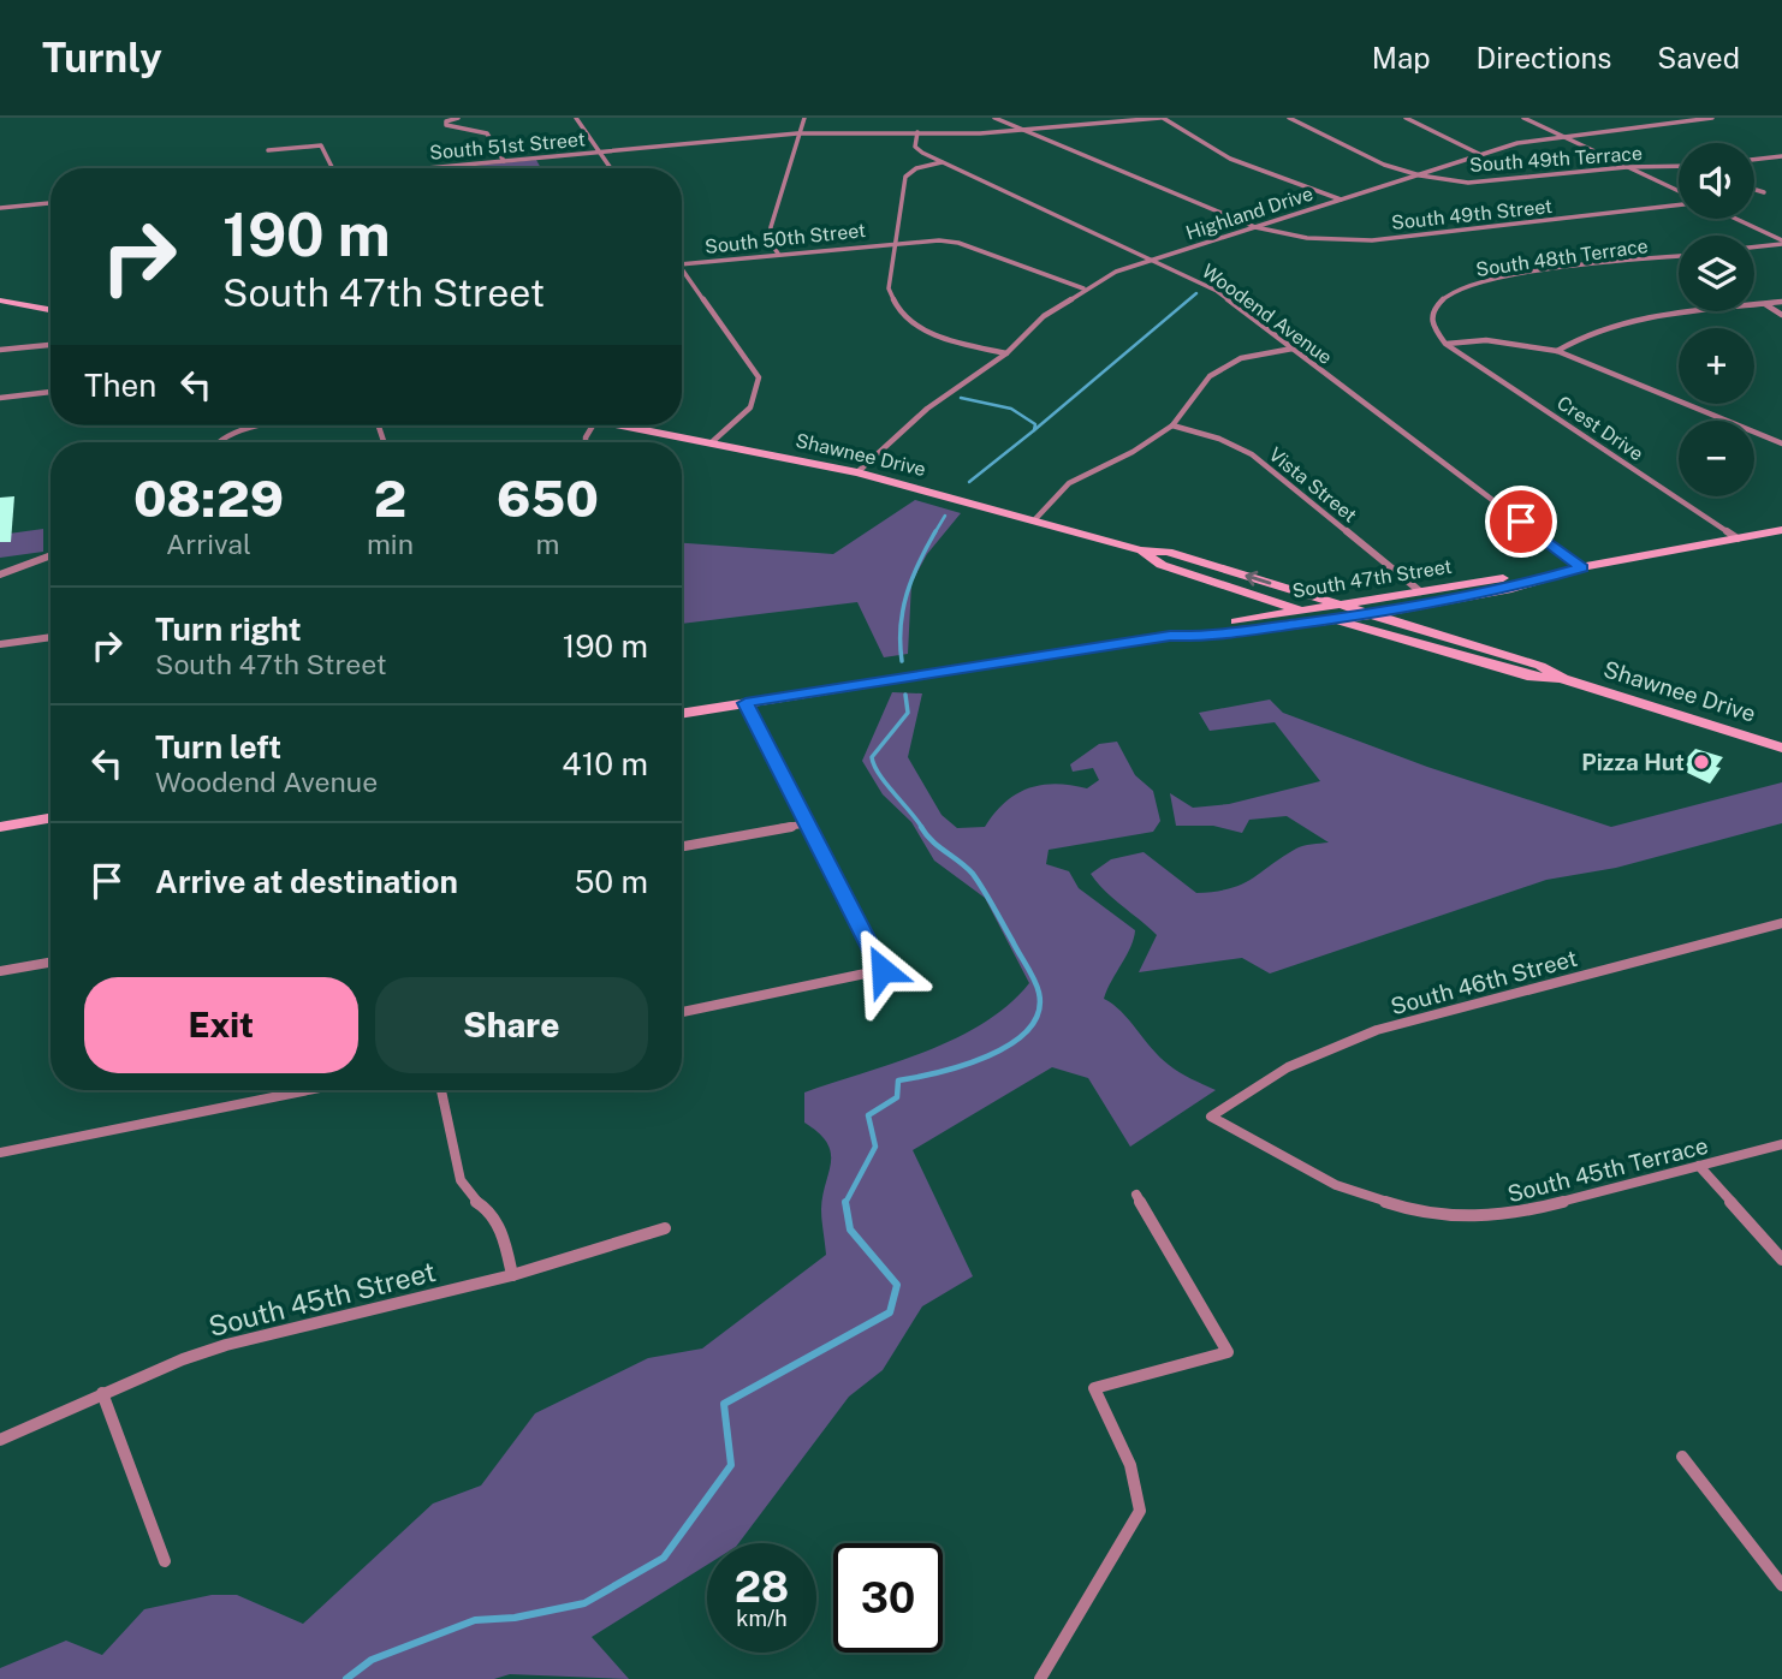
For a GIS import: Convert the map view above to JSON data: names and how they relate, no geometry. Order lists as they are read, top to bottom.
{
  "streets": {
    "main road": ["Shawnee Drive", "South 47th Street"],
    "street": [
      "South 51st Street",
      "South 49th Terrace",
      "Highland Drive",
      "South 49th Street",
      "South 50th Street",
      "South 48th Terrace",
      "Woodend Avenue",
      "Crest Drive",
      "Vista Street",
      "South 46th Street",
      "South 45th Terrace",
      "South 45th Street"
    ]
  },
  "crossings": [
    ["South 51st Street", "Woodend Avenue"],
    ["South 49th Terrace", "Highland Drive"],
    ["Highland Drive", "South 49th Street"],
    ["Highland Drive", "South 50th Street"],
    ["Highland Drive", "Woodend Avenue"],
    ["Highland Drive", "Shawnee Drive"],
    ["South 48th Terrace", "Crest Drive"],
    ["Woodend Avenue", "South 47th Street"],
    ["Crest Drive", "South 47th Street"],
    ["Shawnee Drive", "South 47th Street"],
    ["Vista Street", "South 47th Street"],
    ["South 46th Street", "South 45th Terrace"]
  ],
  "places": ["Pizza Hut"],
  "page": {
    "header": "Turnly",
    "nav": ["Map", "Directions", "Saved"],
    "map_buttons": ["+", "−"],
    "turn": ["190 m", "South 47th Street"],
    "then": "Then",
    "eta": [
      "08:29",
      "Arrival",
      "2",
      "min",
      "650",
      "m"
    ],
    "list": [
      {
        "name": "Turn right",
        "note": "South 47th Street",
        "value": "190 m"
      },
      {
        "name": "Turn left",
        "note": "Woodend Avenue",
        "value": "410 m"
      },
      {
        "name": "Arrive at destination",
        "value": "50 m"
      }
    ],
    "buttons": ["Exit", "Share"],
    "speed": "28 km/h",
    "limit": "30"
  }
}
